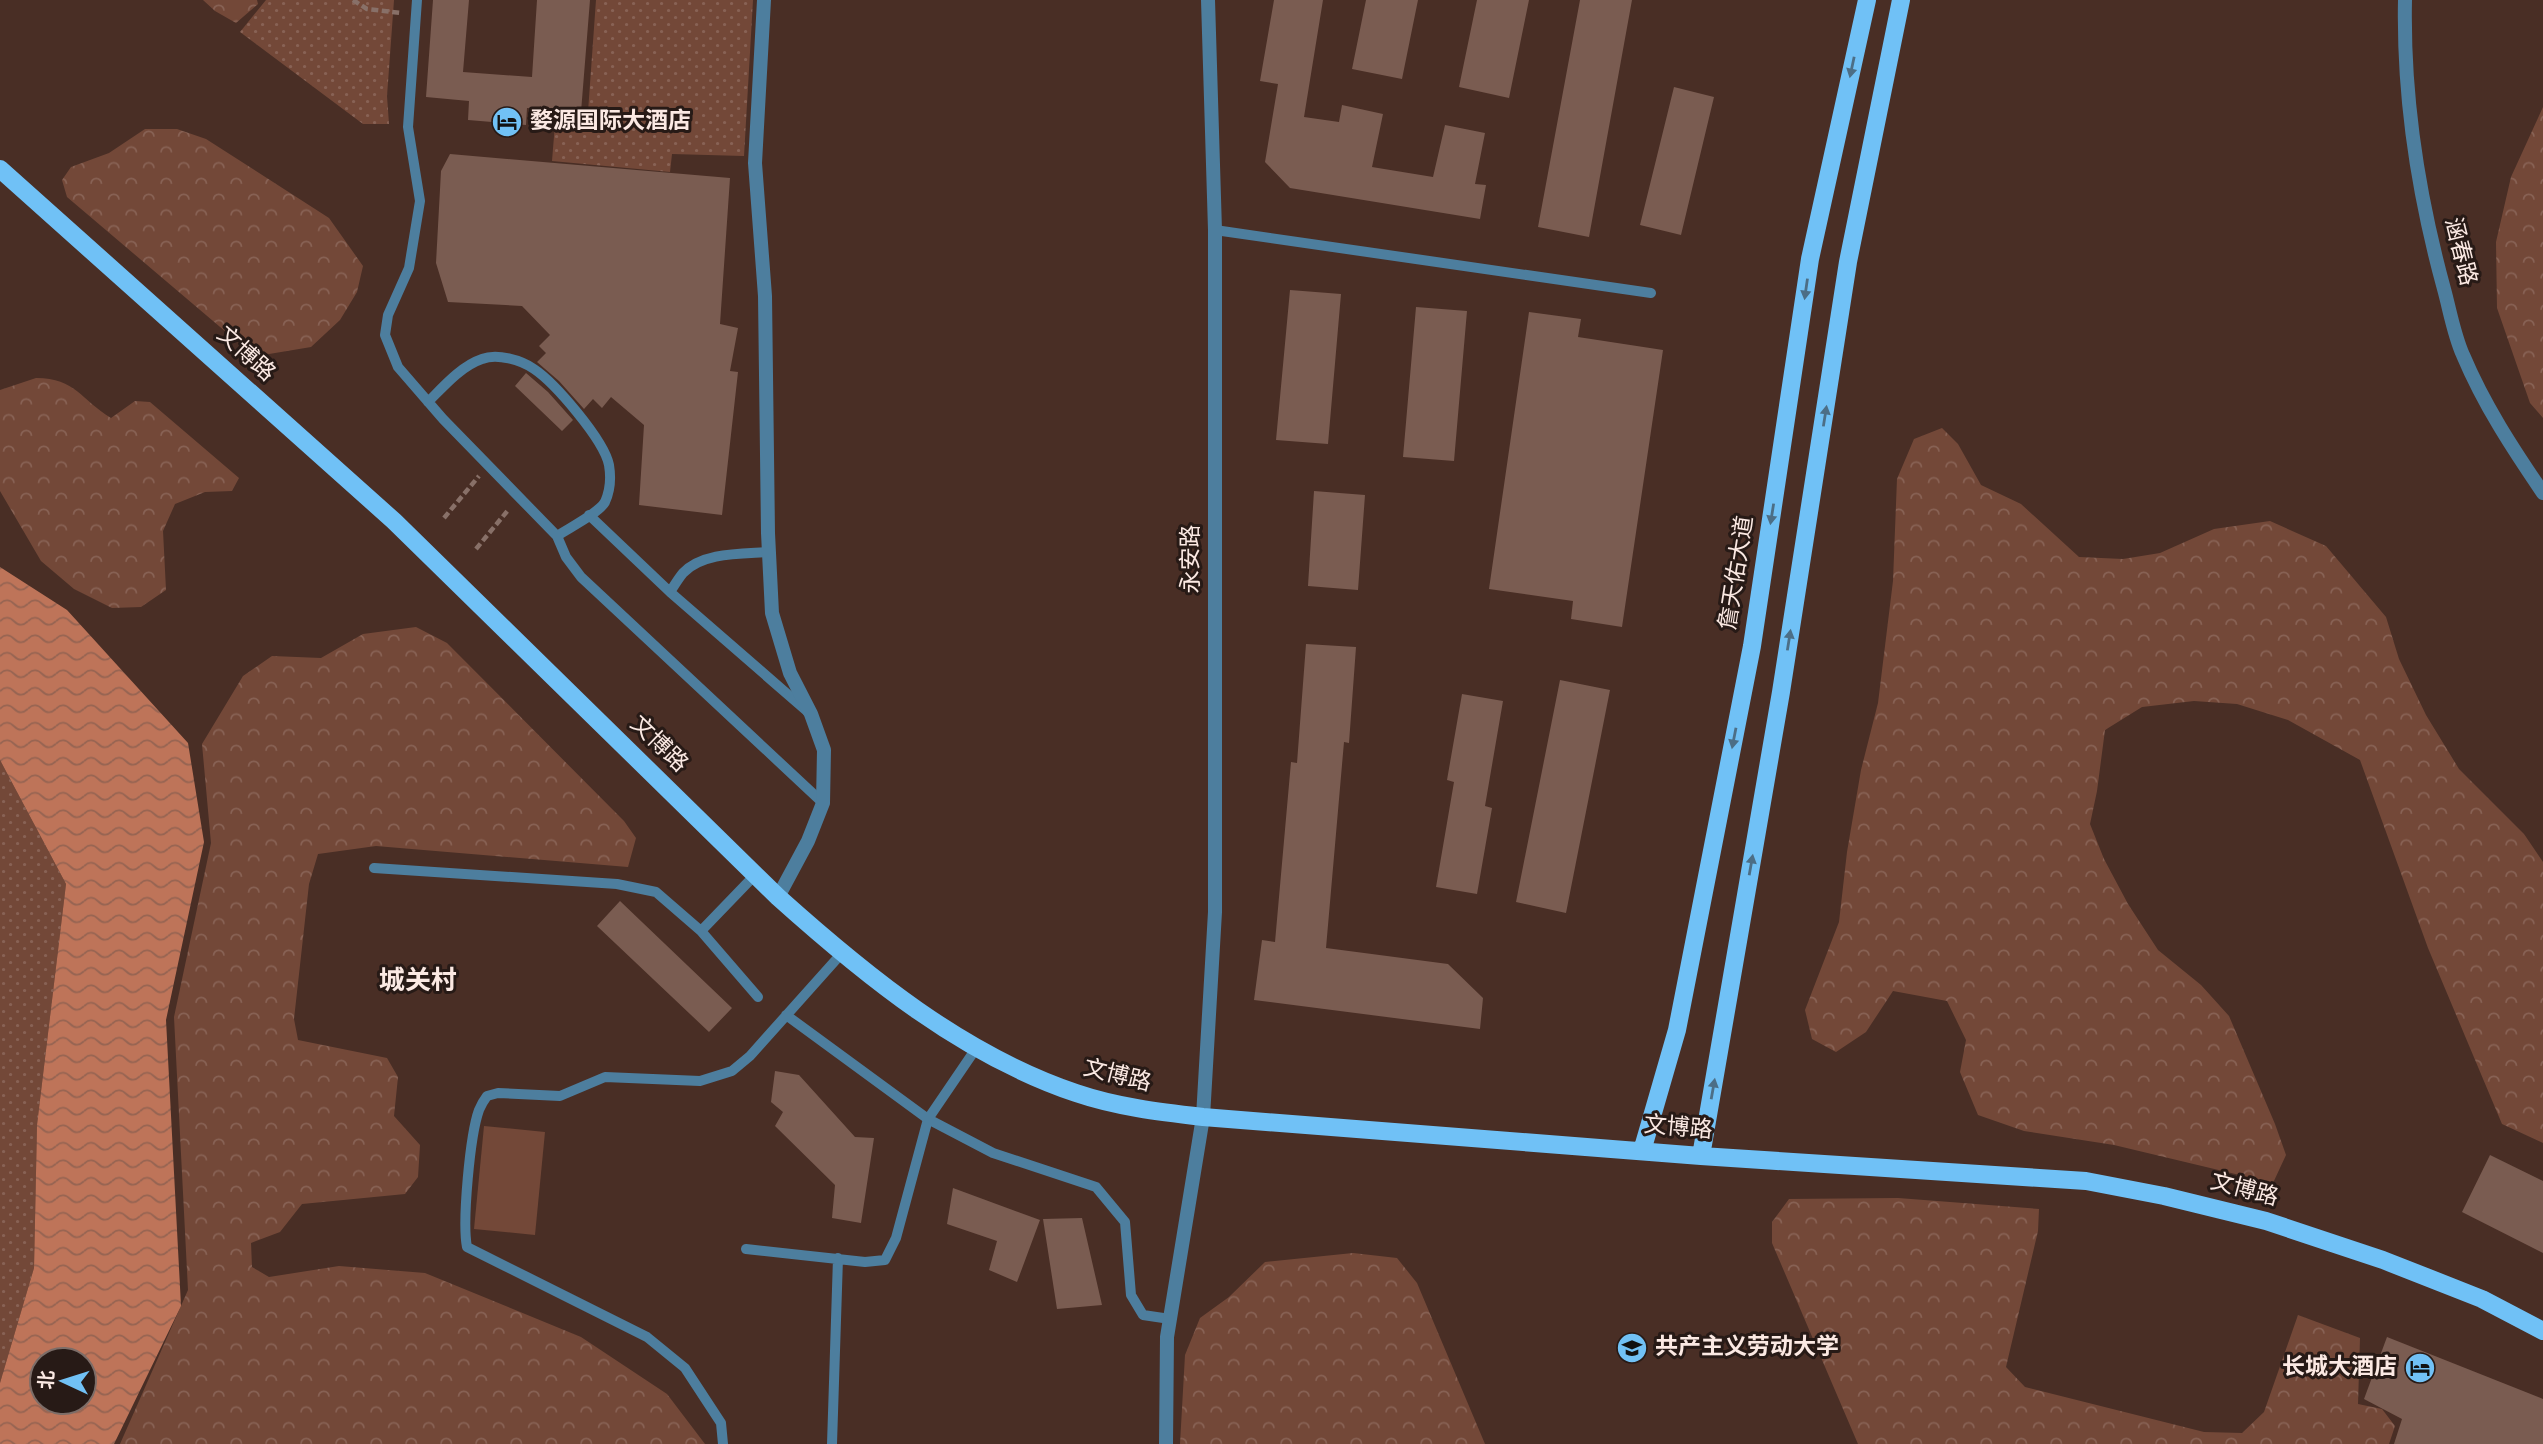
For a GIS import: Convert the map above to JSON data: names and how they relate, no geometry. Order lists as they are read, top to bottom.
{
  "streets": {
    "main road": ["文博路", "詹天佑大道"],
    "street": ["涵春路", "永安路"]
  },
  "crossings": [
    ["文博路", "永安路"],
    ["文博路", "詹天佑大道"]
  ],
  "districts": ["城关村"],
  "places": {
    "hotel": ["婺源国际大酒店", "长城大酒店"],
    "school or university": ["共产主义劳动大学"]
  },
  "north": "left"
}
